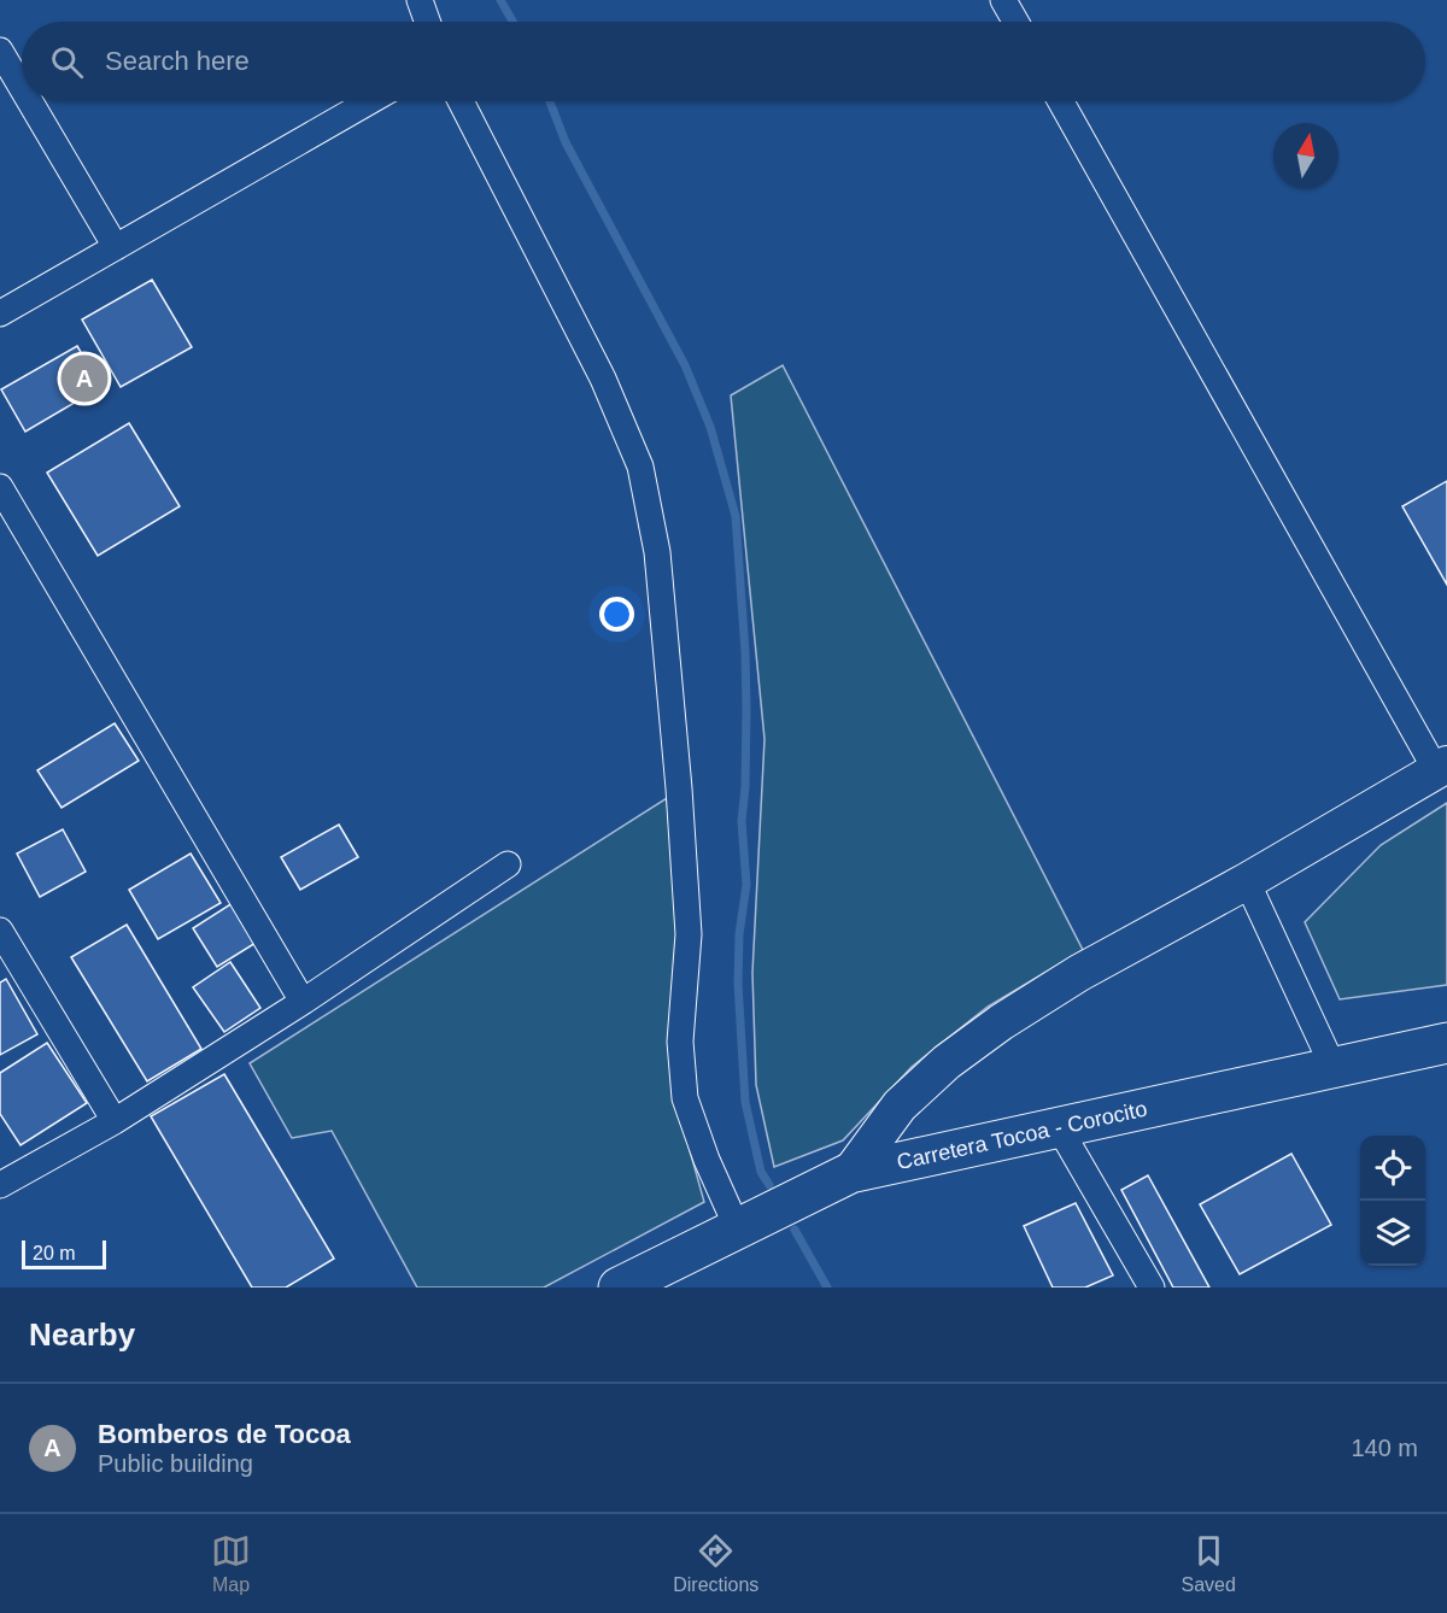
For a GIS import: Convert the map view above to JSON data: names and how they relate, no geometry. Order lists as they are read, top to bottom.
{
  "streets": {
    "main road": ["Carretera Tocoa - Corocito"]
  },
  "scale_bar": "20 m",
  "north": "top",
  "page": {
    "search": "Search here",
    "pins": "A",
    "scale": "20 m",
    "heading": "Nearby",
    "list": [
      {
        "mark": "A",
        "name": "Bomberos de Tocoa",
        "note": "Public building",
        "value": "140 m"
      }
    ],
    "nav": ["Map", "Directions", "Saved"]
  }
}
